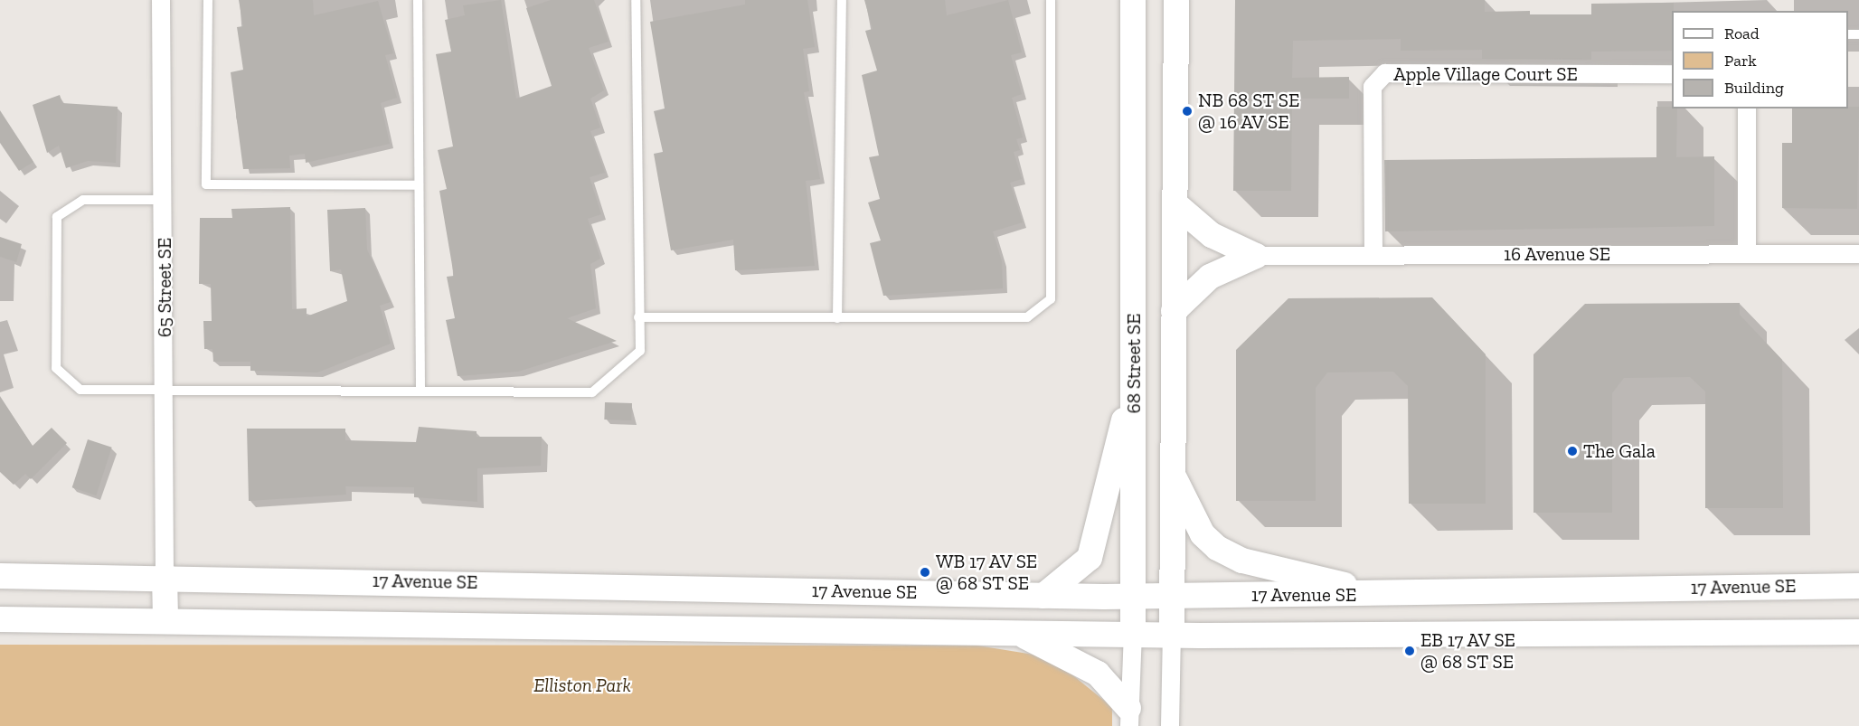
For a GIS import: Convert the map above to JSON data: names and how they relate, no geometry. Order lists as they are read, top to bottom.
{
  "streets": {
    "main road": ["68 Street SE", "17 Avenue SE"],
    "street": ["Apple Village Court SE", "16 Avenue SE", "65 Street SE"]
  },
  "crossings": [
    ["Apple Village Court SE", "16 Avenue SE"],
    ["65 Street SE", "17 Avenue SE"],
    ["68 Street SE", "17 Avenue SE"]
  ],
  "parks": ["Elliston Park"],
  "places": [
    "NB 68 ST SE @ 16 AV SE",
    "The Gala",
    "WB 17 AV SE @ 68 ST SE",
    "EB 17 AV SE @ 68 ST SE"
  ],
  "legend": ["Road", "Park", "Building"]
}
